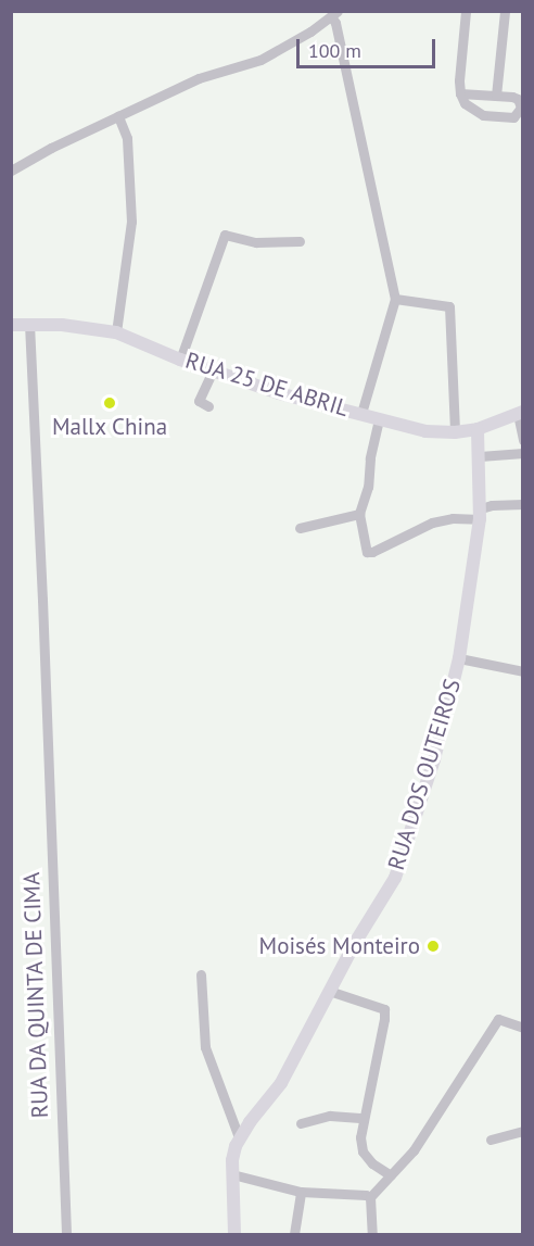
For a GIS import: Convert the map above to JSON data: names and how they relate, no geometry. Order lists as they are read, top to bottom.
{
  "streets": {
    "street": ["RUA 25 DE ABRIL", "RUA DOS OUTEIROS", "RUA DA QUINTA DE CIMA"]
  },
  "crossings": [
    ["RUA 25 DE ABRIL", "RUA DOS OUTEIROS"],
    ["RUA 25 DE ABRIL", "RUA DA QUINTA DE CIMA"]
  ],
  "places": ["Mallx China", "Moisés Monteiro"],
  "scale_bar": "100 m"
}
